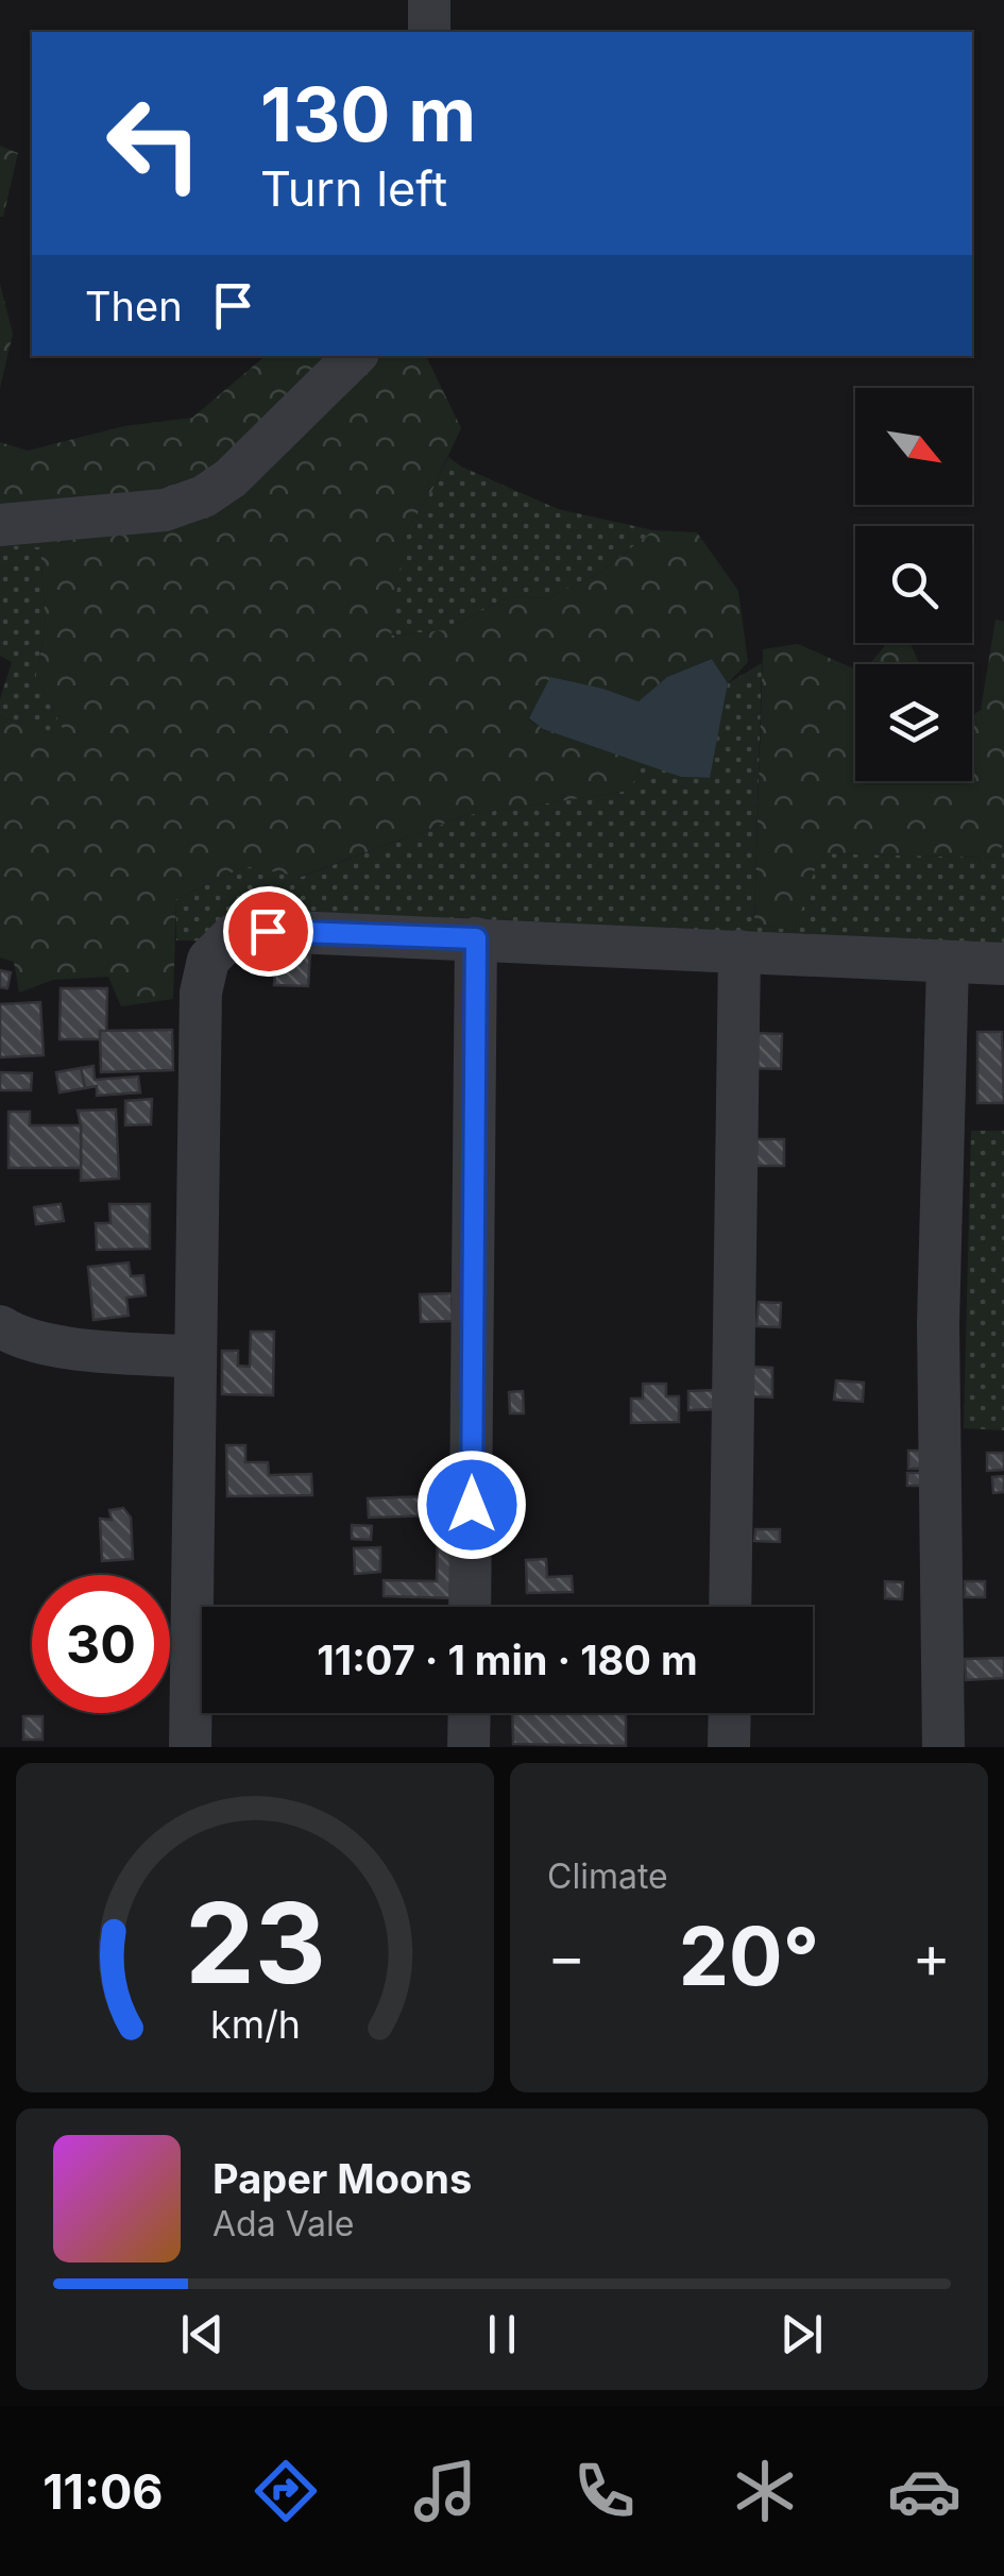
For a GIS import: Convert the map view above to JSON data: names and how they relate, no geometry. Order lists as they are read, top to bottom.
{
  "north": "bottom right",
  "page": {
    "turn": ["130 m", "Turn left"],
    "then": "Then",
    "limit": "30",
    "trip": "11:07 · 1 min · 180 m",
    "tile": "Climate",
    "heat": ["−", "20°", "+"],
    "song": ["Paper Moons", "Ada Vale"],
    "tabs": "11:06",
    "gauge": ["23", "km/h"]
  }
}
